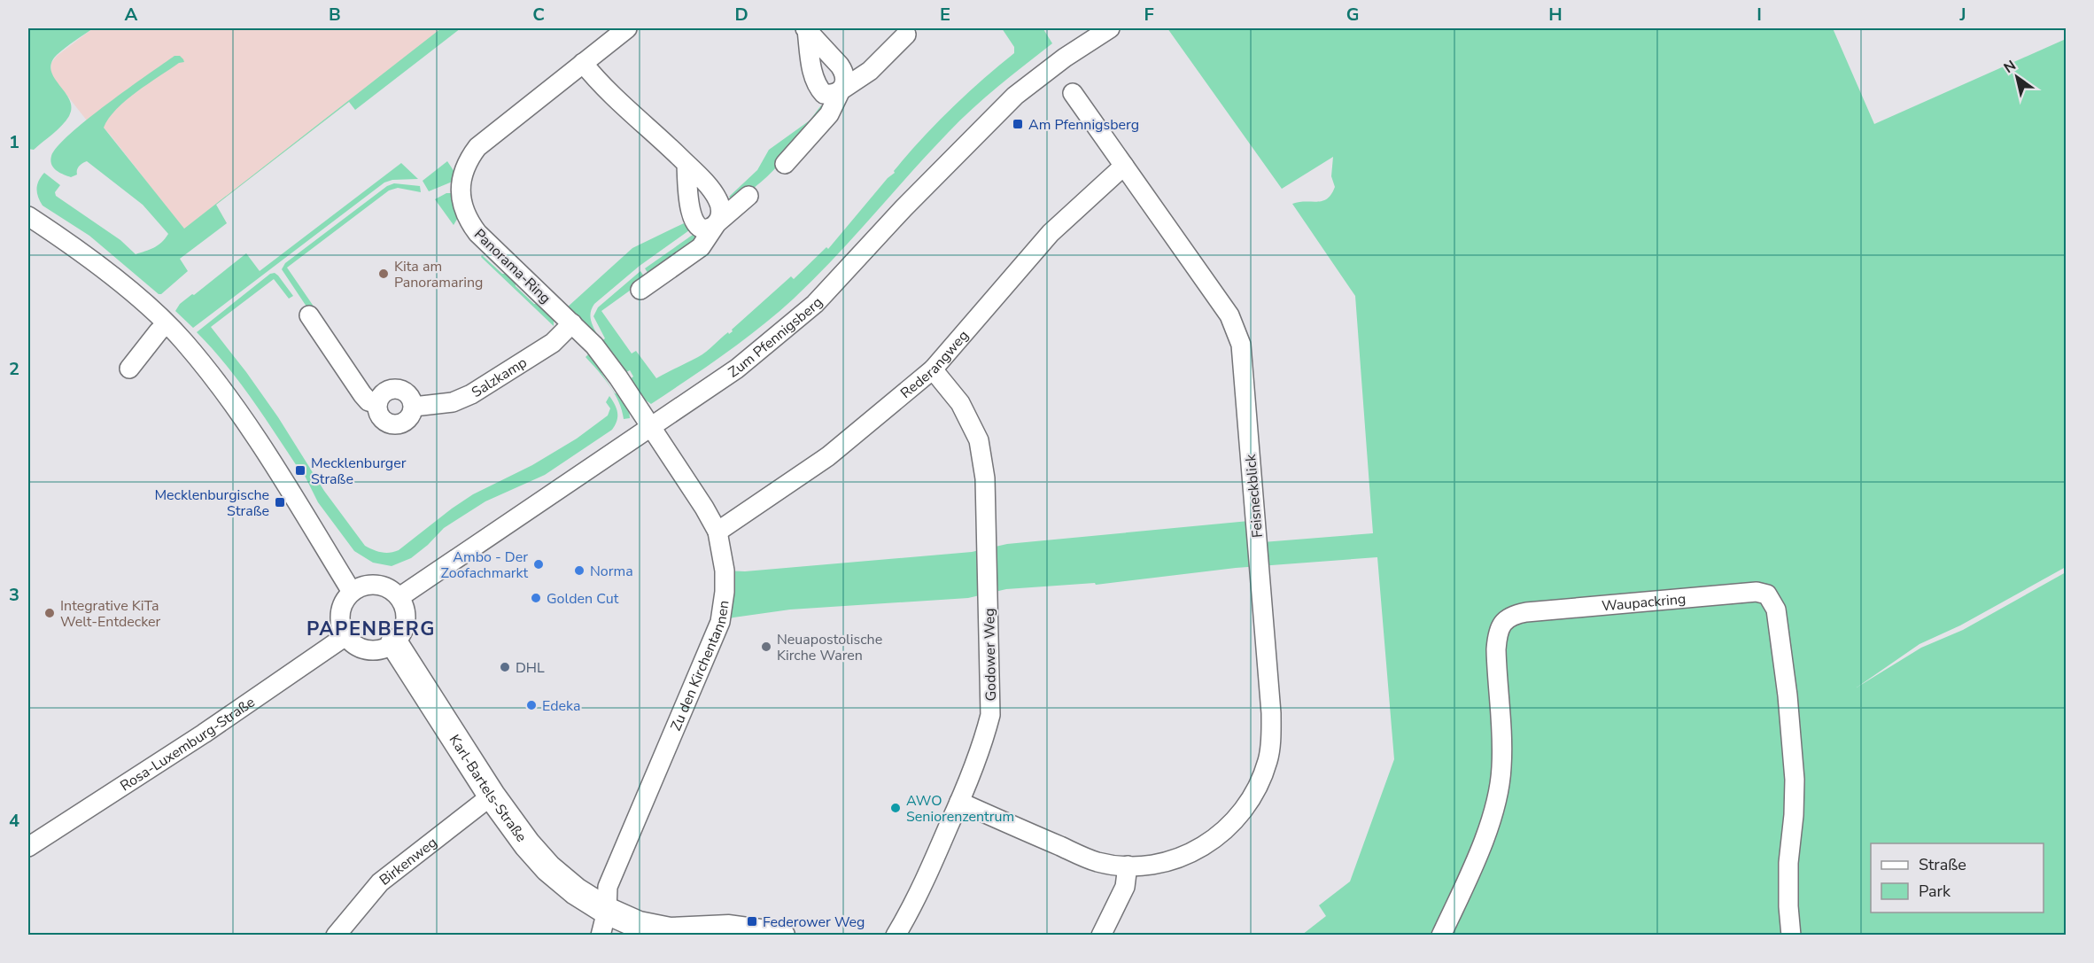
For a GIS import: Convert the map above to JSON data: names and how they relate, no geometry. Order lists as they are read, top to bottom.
{
  "streets": {
    "street": [
      "Panorama-Ring",
      "Zum Pfennigsberg",
      "Rederangweg",
      "Salzkamp",
      "Feisneckblick",
      "Waupackring",
      "Godower Weg",
      "Zu den Kirchentannen",
      "Rosa-Luxemburg-Straße",
      "Karl-Bartels-Straße",
      "Birkenweg"
    ]
  },
  "crossings": [
    ["Panorama-Ring", "Zum Pfennigsberg"],
    ["Panorama-Ring", "Salzkamp"],
    ["Panorama-Ring", "Zu den Kirchentannen"],
    ["Zum Pfennigsberg", "Zu den Kirchentannen"],
    ["Zum Pfennigsberg", "Rosa-Luxemburg-Straße"],
    ["Zum Pfennigsberg", "Karl-Bartels-Straße"],
    ["Rederangweg", "Feisneckblick"],
    ["Rederangweg", "Godower Weg"],
    ["Rederangweg", "Zu den Kirchentannen"],
    ["Feisneckblick", "Godower Weg"],
    ["Zu den Kirchentannen", "Karl-Bartels-Straße"],
    ["Rosa-Luxemburg-Straße", "Karl-Bartels-Straße"],
    ["Karl-Bartels-Straße", "Birkenweg"]
  ],
  "districts": ["PAPENBERG"],
  "places": {
    "transit": [
      "Am Pfennigsberg",
      "Mecklenburger Straße",
      "Mecklenburgische Straße",
      "Federower Weg"
    ],
    "other": [
      "Kita am Panoramaring",
      "Ambo - Der Zoofachmarkt",
      "Norma",
      "Golden Cut",
      "Integrative KiTa Welt-Entdecker",
      "Neuapostolische Kirche Waren",
      "DHL",
      "Edeka",
      "AWO Seniorenzentrum"
    ]
  },
  "legend": ["Straße", "Park"],
  "north": "top left",
  "grid": {
    "columns": [
      "A",
      "B",
      "C",
      "D",
      "E",
      "F",
      "G",
      "H",
      "I",
      "J"
    ],
    "rows": [
      "1",
      "2",
      "3",
      "4"
    ]
  }
}
